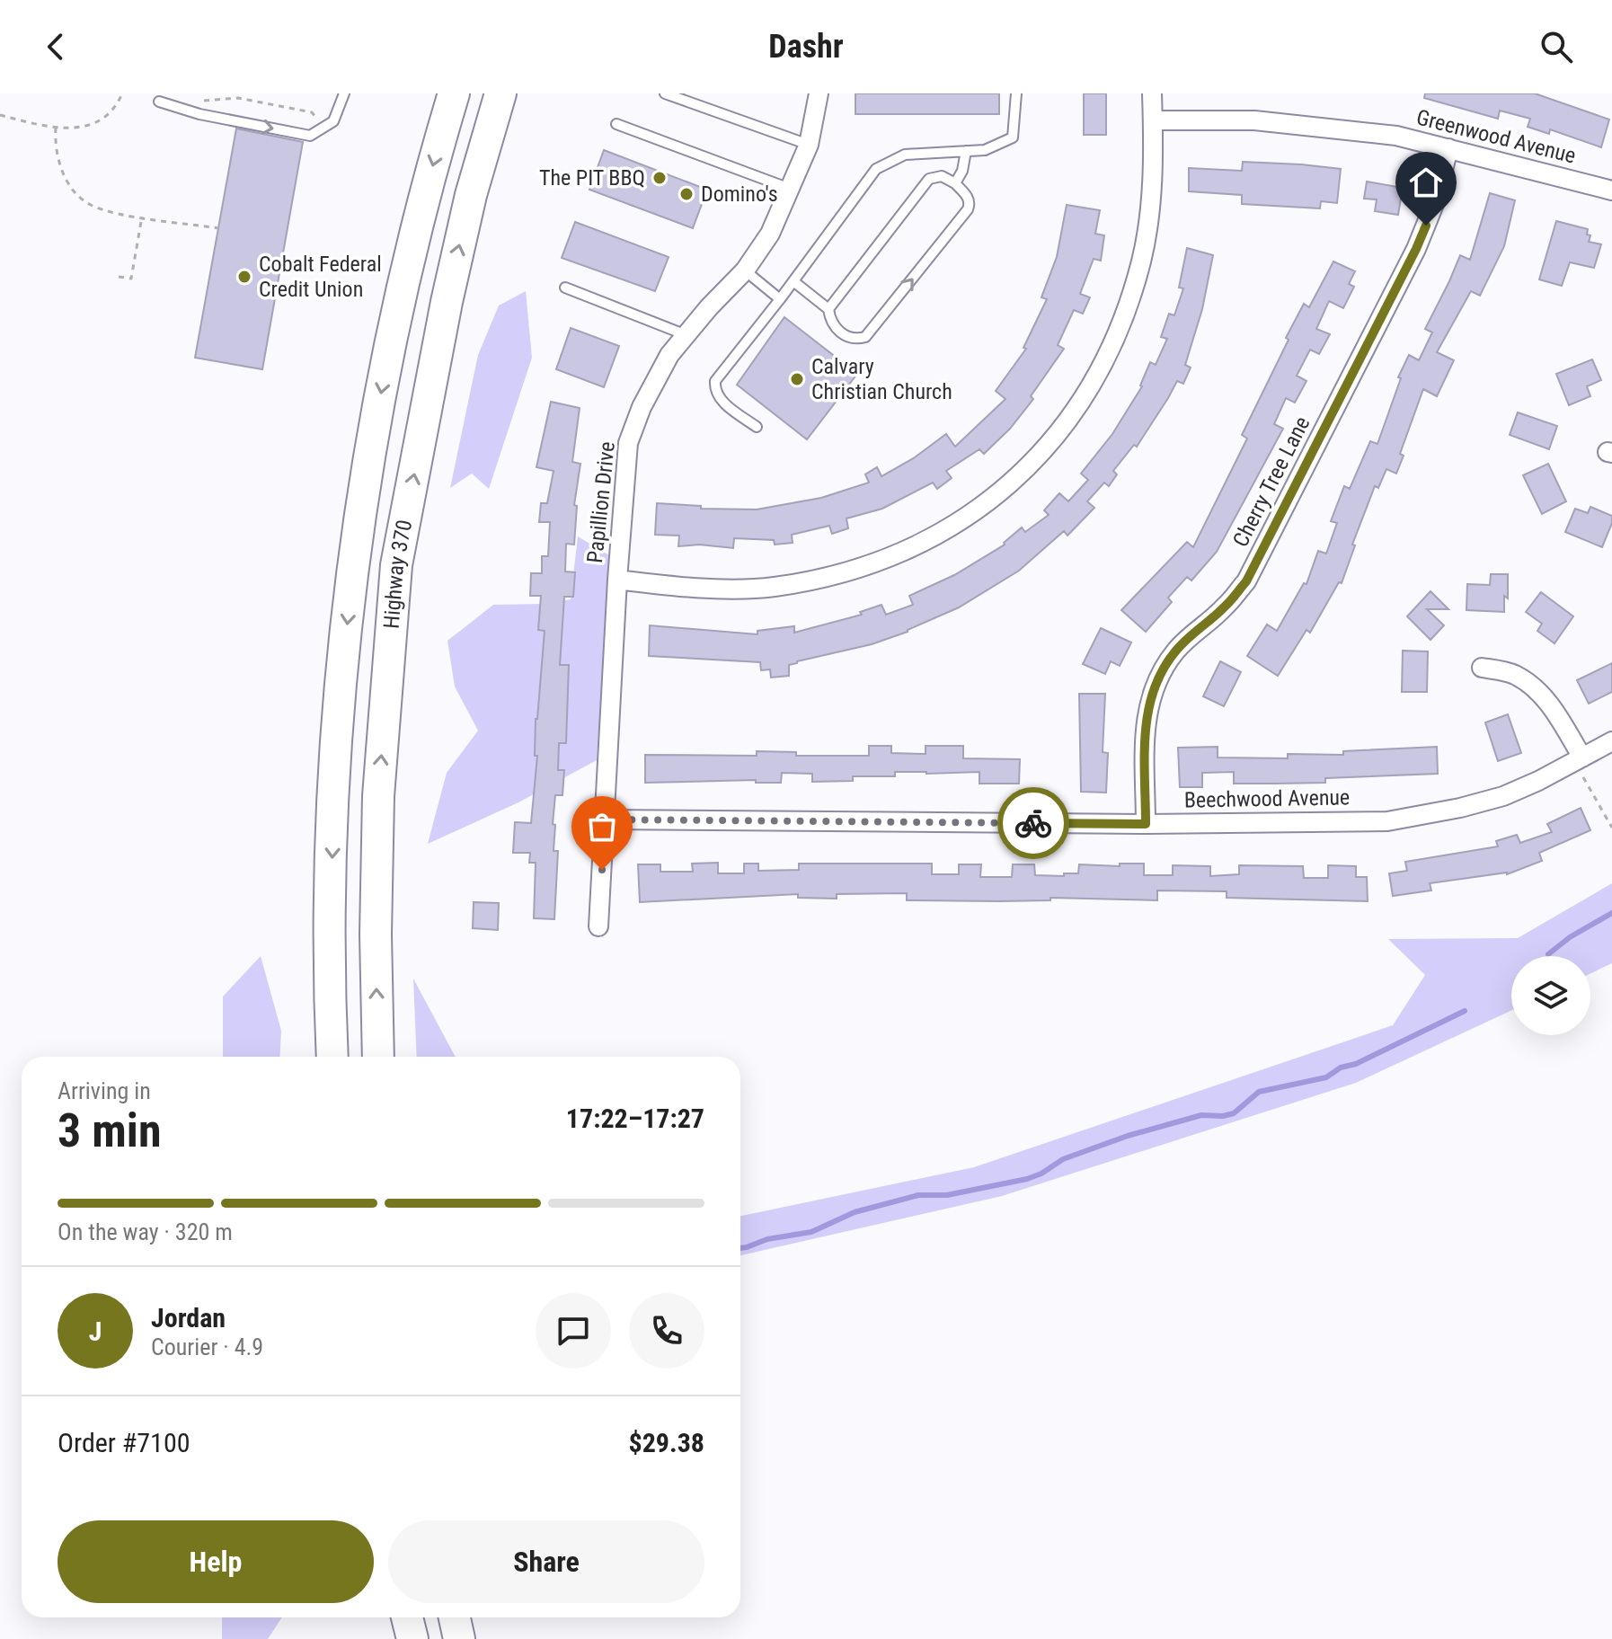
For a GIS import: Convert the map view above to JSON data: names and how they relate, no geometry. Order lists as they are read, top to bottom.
{
  "streets": {
    "highway": ["Highway 370"],
    "street": [
      "Greenwood Avenue",
      "Cherry Tree Lane",
      "Papillion Drive",
      "Beechwood Avenue"
    ]
  },
  "crossings": [
    ["Greenwood Avenue", "Cherry Tree Lane"],
    ["Cherry Tree Lane", "Beechwood Avenue"],
    ["Papillion Drive", "Beechwood Avenue"]
  ],
  "places": [
    "The PIT BBQ",
    "Domino's",
    "Cobalt Federal Credit Union",
    "Calvary Christian Church"
  ],
  "page": {
    "header": "Dashr",
    "heading": ["3 min", "Arriving in", "17:22–17:27"],
    "panel": [
      "Jordan",
      "Courier · 4.9",
      "Order #7100",
      "$29.38"
    ],
    "bar": "On the way · 320 m",
    "round": "J",
    "buttons": ["Help", "Share"]
  }
}
